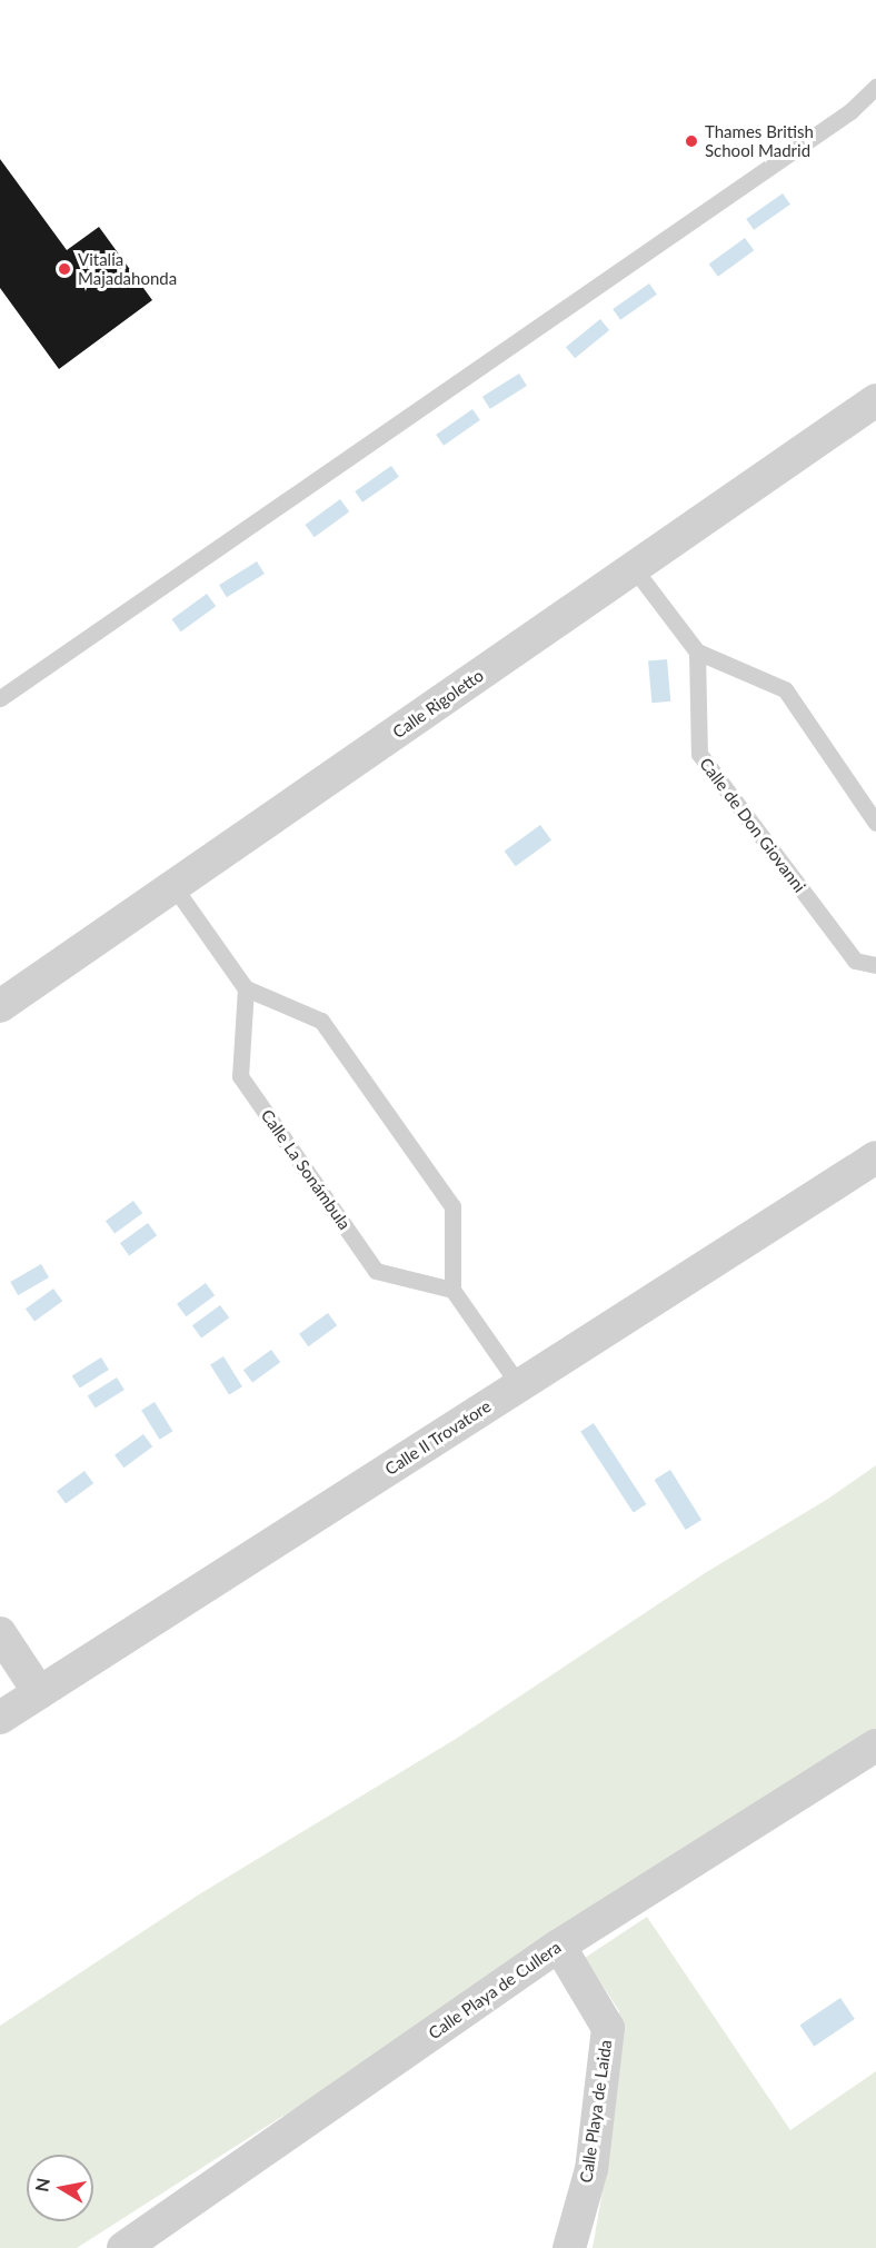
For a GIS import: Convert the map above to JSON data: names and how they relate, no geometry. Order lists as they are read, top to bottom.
{
  "streets": {
    "street": [
      "Calle Rigoletto",
      "Calle Il Trovatore",
      "Calle Playa de Cullera",
      "Calle Playa de Laida"
    ],
    "lane": ["Calle de Don Giovanni", "Calle La Sonámbula"]
  },
  "crossings": [
    ["Calle Playa de Cullera", "Calle Playa de Laida"]
  ],
  "places": ["Thames British School Madrid", "Vitalia Majadahonda"],
  "north": "left"
}
